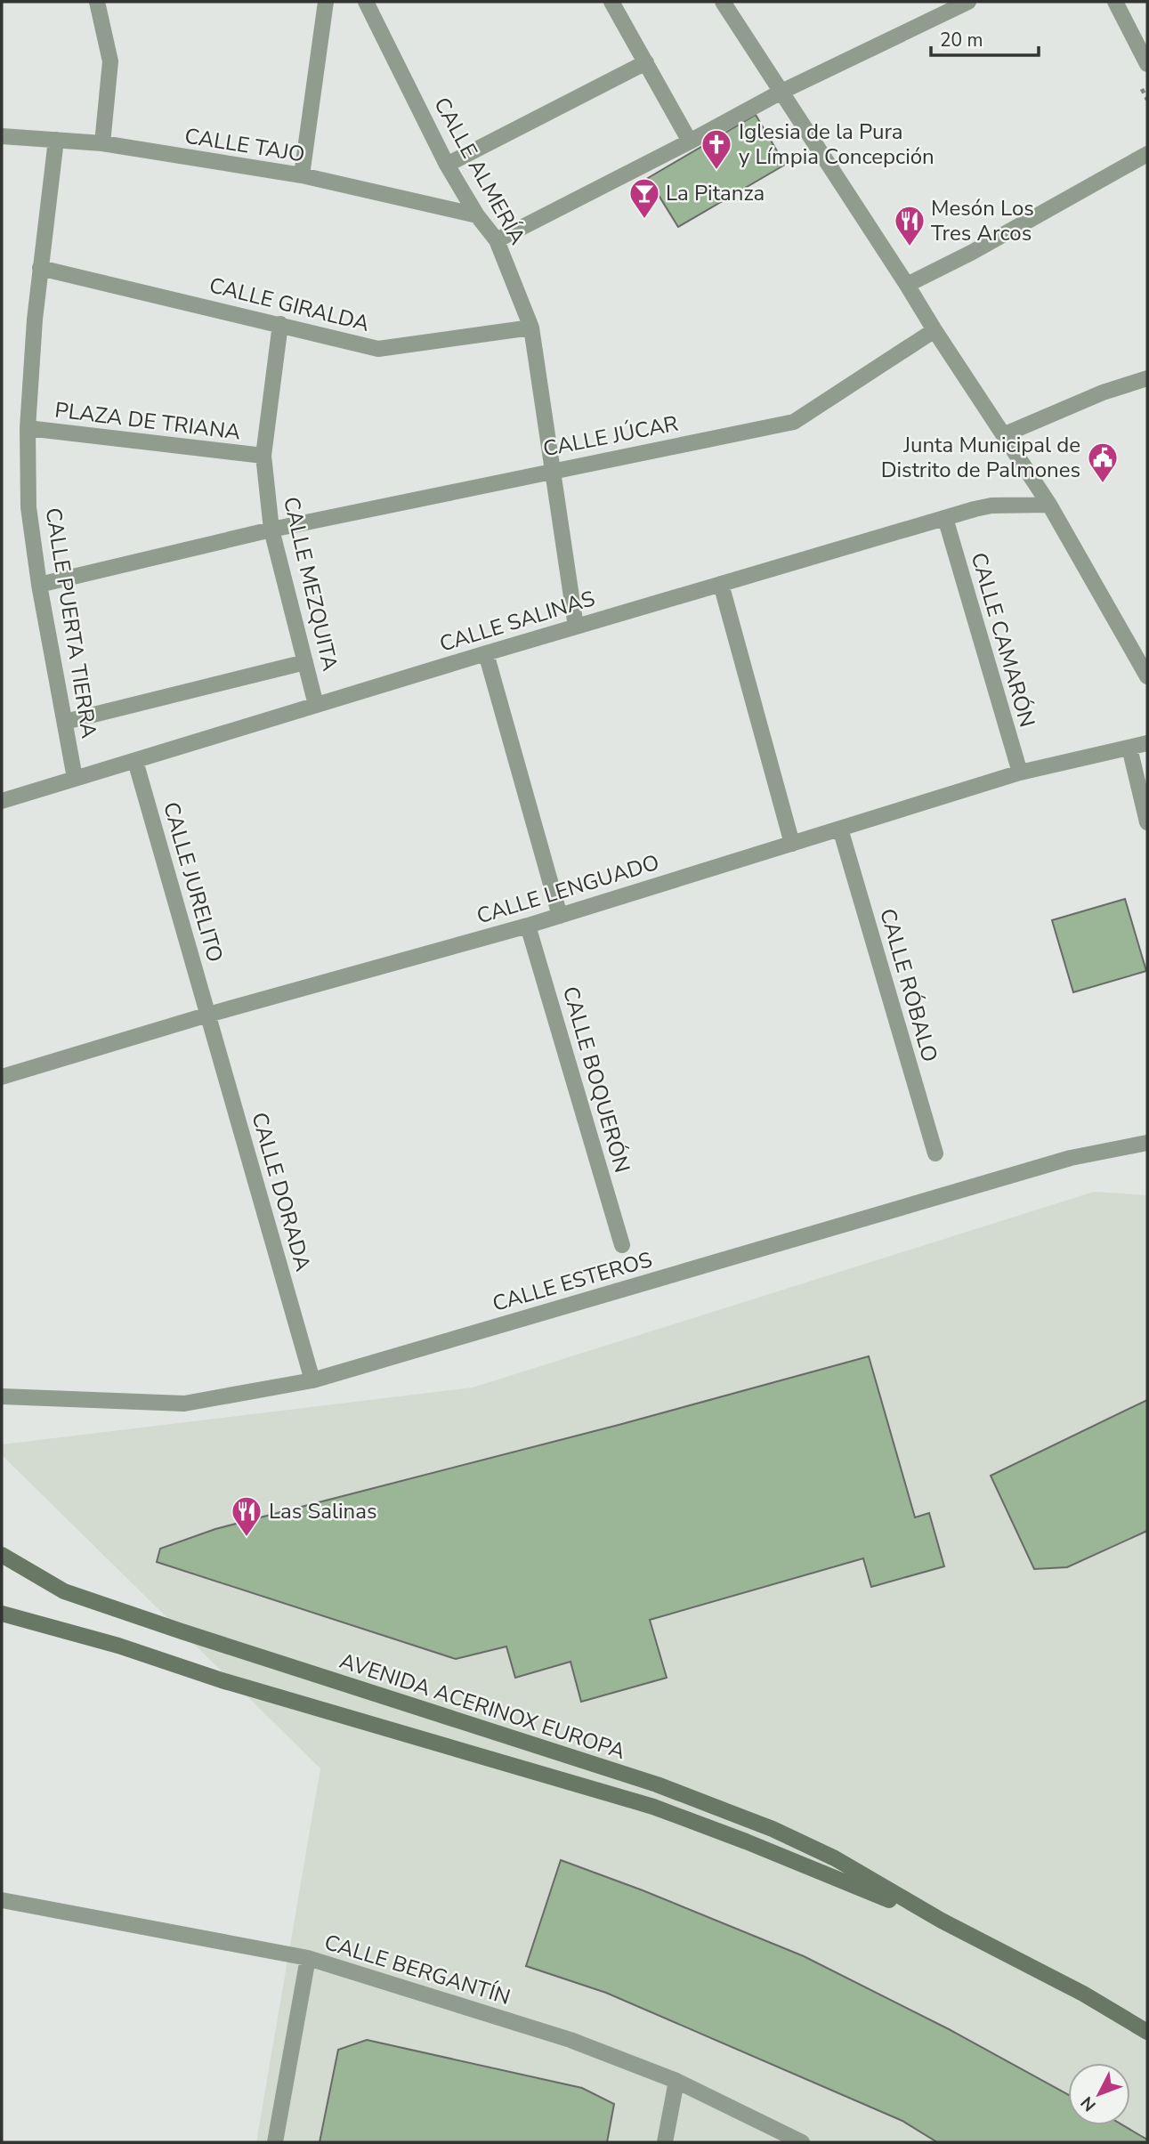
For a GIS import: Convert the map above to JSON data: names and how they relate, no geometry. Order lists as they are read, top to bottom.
{
  "streets": {
    "street": [
      "CALLE TAJO",
      "CALLE ALMERÍA",
      "CALLE GIRALDA",
      "PLAZA DE TRIANA",
      "CALLE JÚCAR",
      "CALLE MEZQUITA",
      "CALLE SALINAS",
      "CALLE PUERTA TIERRA",
      "CALLE CAMARÓN",
      "CALLE JURELITO",
      "CALLE LENGUADO",
      "CALLE RÓBALO",
      "CALLE BOQUERÓN",
      "CALLE DORADA",
      "CALLE ESTEROS",
      "AVENIDA ACERINOX EUROPA",
      "CALLE BERGANTÍN"
    ]
  },
  "crossings": [
    ["CALLE TAJO", "CALLE ALMERÍA"],
    ["CALLE TAJO", "CALLE PUERTA TIERRA"],
    ["CALLE ALMERÍA", "CALLE GIRALDA"],
    ["CALLE ALMERÍA", "CALLE JÚCAR"],
    ["CALLE ALMERÍA", "CALLE SALINAS"],
    ["CALLE GIRALDA", "CALLE MEZQUITA"],
    ["CALLE GIRALDA", "CALLE PUERTA TIERRA"],
    ["PLAZA DE TRIANA", "CALLE MEZQUITA"],
    ["PLAZA DE TRIANA", "CALLE PUERTA TIERRA"],
    ["CALLE JÚCAR", "CALLE MEZQUITA"],
    ["CALLE MEZQUITA", "CALLE SALINAS"],
    ["CALLE SALINAS", "CALLE PUERTA TIERRA"],
    ["CALLE SALINAS", "CALLE CAMARÓN"],
    ["CALLE SALINAS", "CALLE JURELITO"],
    ["CALLE CAMARÓN", "CALLE LENGUADO"],
    ["CALLE JURELITO", "CALLE LENGUADO"],
    ["CALLE JURELITO", "CALLE DORADA"],
    ["CALLE LENGUADO", "CALLE RÓBALO"],
    ["CALLE LENGUADO", "CALLE BOQUERÓN"],
    ["CALLE LENGUADO", "CALLE DORADA"],
    ["CALLE DORADA", "CALLE ESTEROS"]
  ],
  "places": {
    "church": ["Iglesia de la Pura y Límpia Concepción"],
    "bar": ["La Pitanza"],
    "restaurant": ["Mesón Los Tres Arcos", "Las Salinas"],
    "public building": ["Junta Municipal de Distrito de Palmones"]
  },
  "scale_bar": "20 m",
  "north": "bottom left"
}
